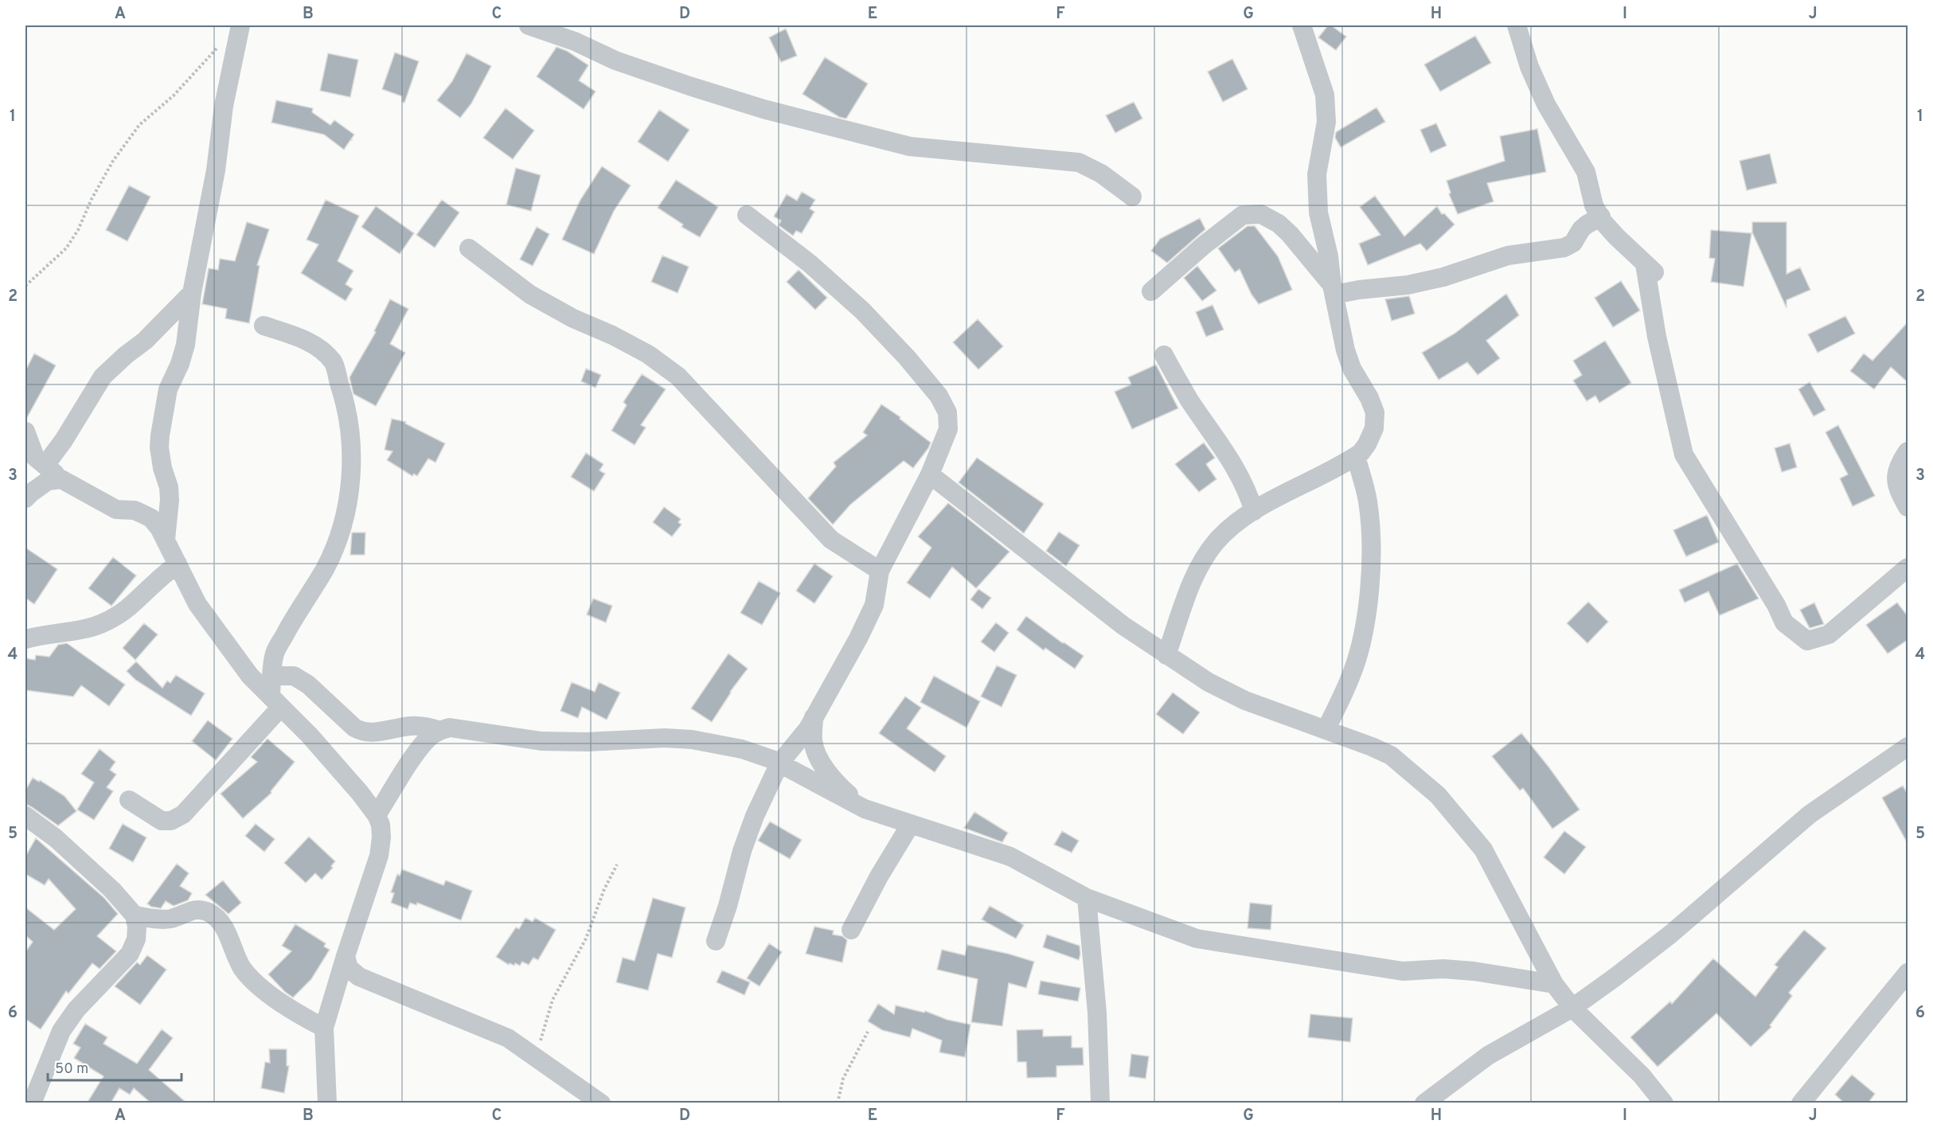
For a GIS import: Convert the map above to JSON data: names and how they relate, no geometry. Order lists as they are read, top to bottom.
{
  "scale_bar": "50 m",
  "grid": {
    "columns": [
      "A",
      "B",
      "C",
      "D",
      "E",
      "F",
      "G",
      "H",
      "I",
      "J"
    ],
    "rows": [
      "1",
      "2",
      "3",
      "4",
      "5",
      "6"
    ]
  }
}
